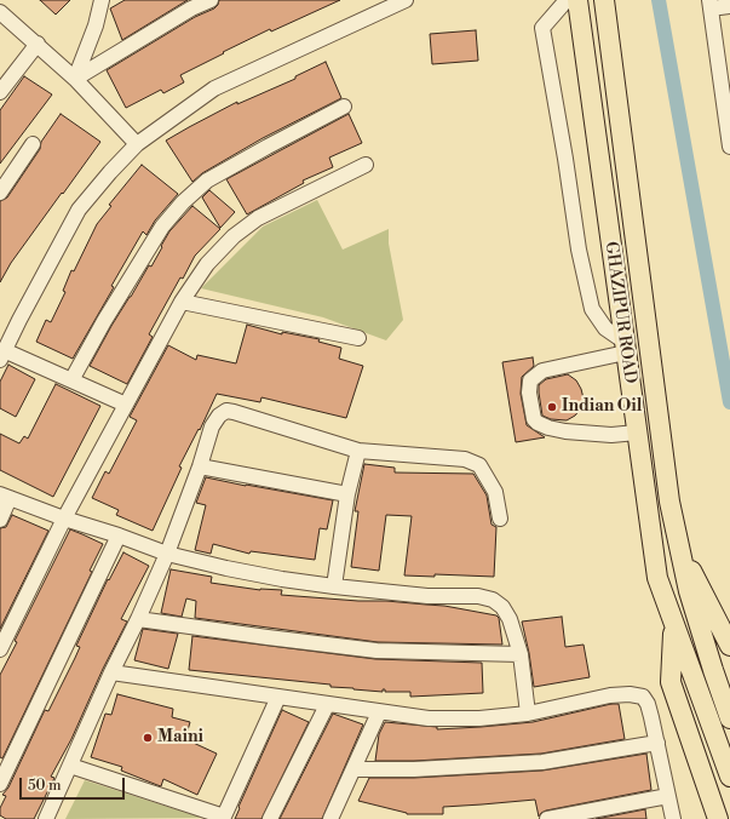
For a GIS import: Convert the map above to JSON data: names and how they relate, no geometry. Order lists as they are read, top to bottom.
{
  "streets": {
    "main road": ["GHAZIPUR ROAD"]
  },
  "places": ["Indian Oil", "Maini"],
  "scale_bar": "50 m"
}
